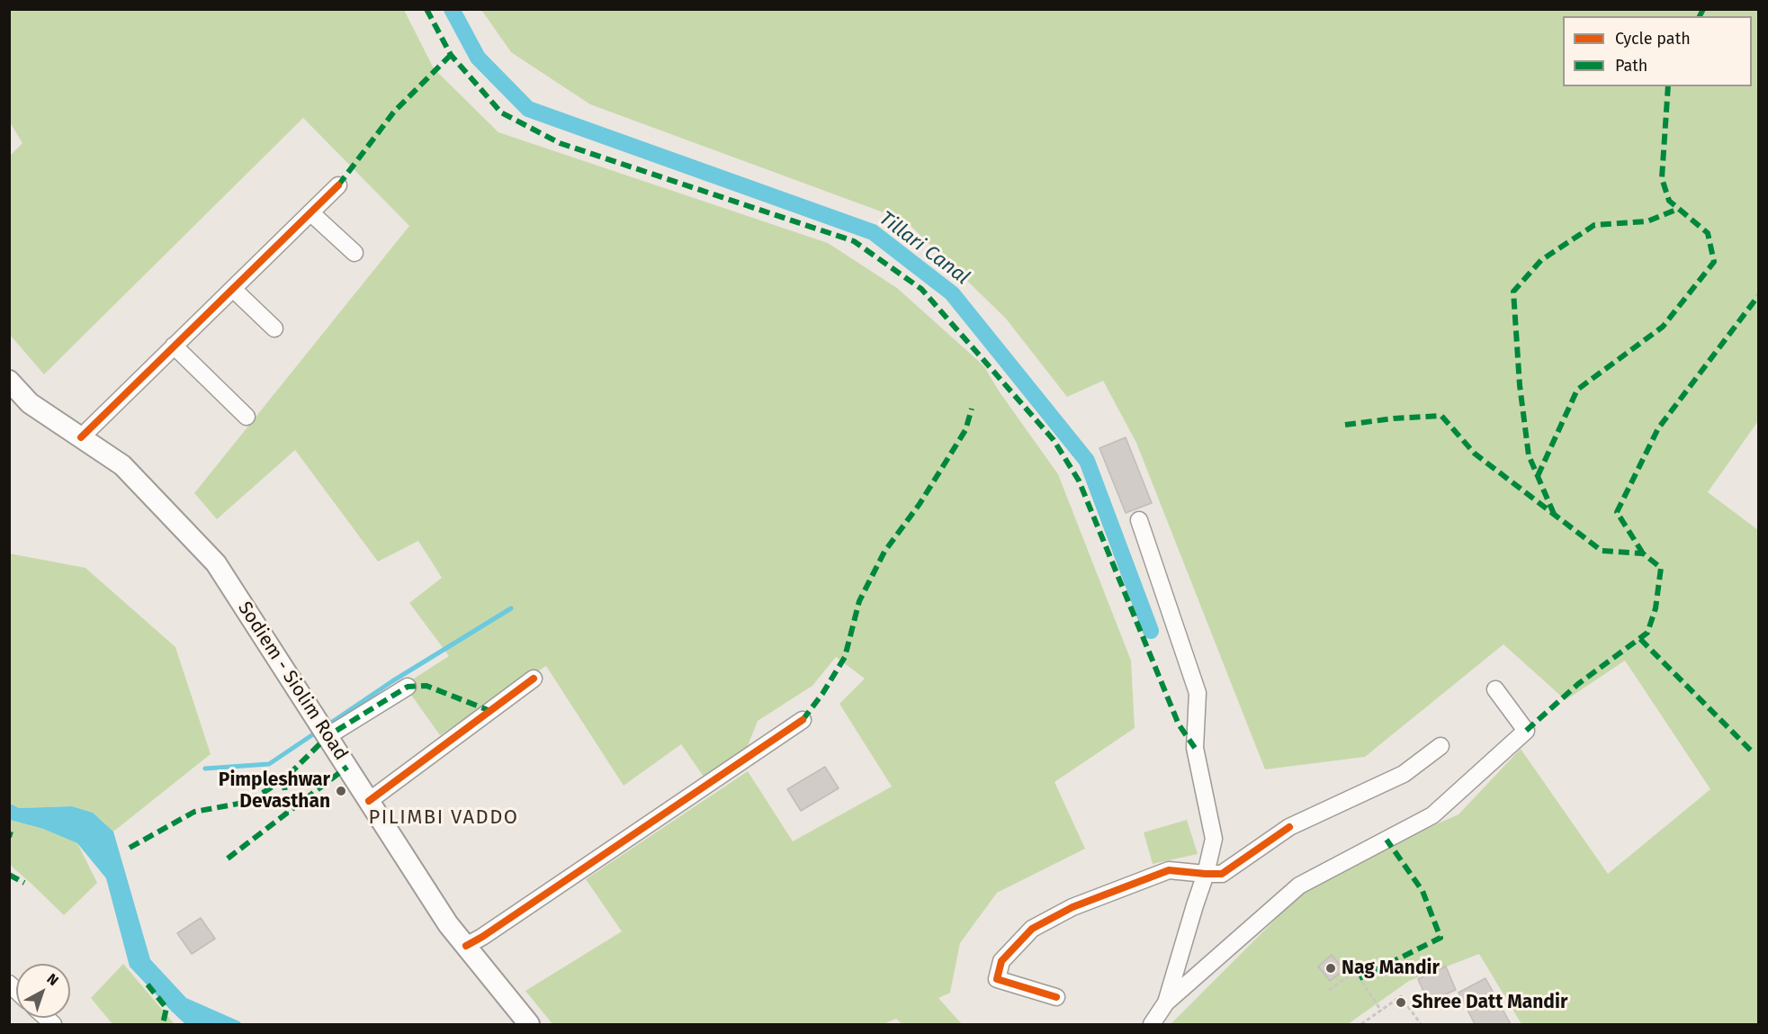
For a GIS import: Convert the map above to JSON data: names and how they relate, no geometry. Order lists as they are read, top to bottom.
{
  "streets": {
    "main road": ["Sodiem - Siolim Road"]
  },
  "districts": ["PILIMBI VADDO"],
  "water": ["Tillari Canal"],
  "places": ["Pimpleshwar Devasthan", "Nag Mandir", "Shree Datt Mandir"],
  "legend": ["Cycle path", "Path"],
  "north": "top right"
}
